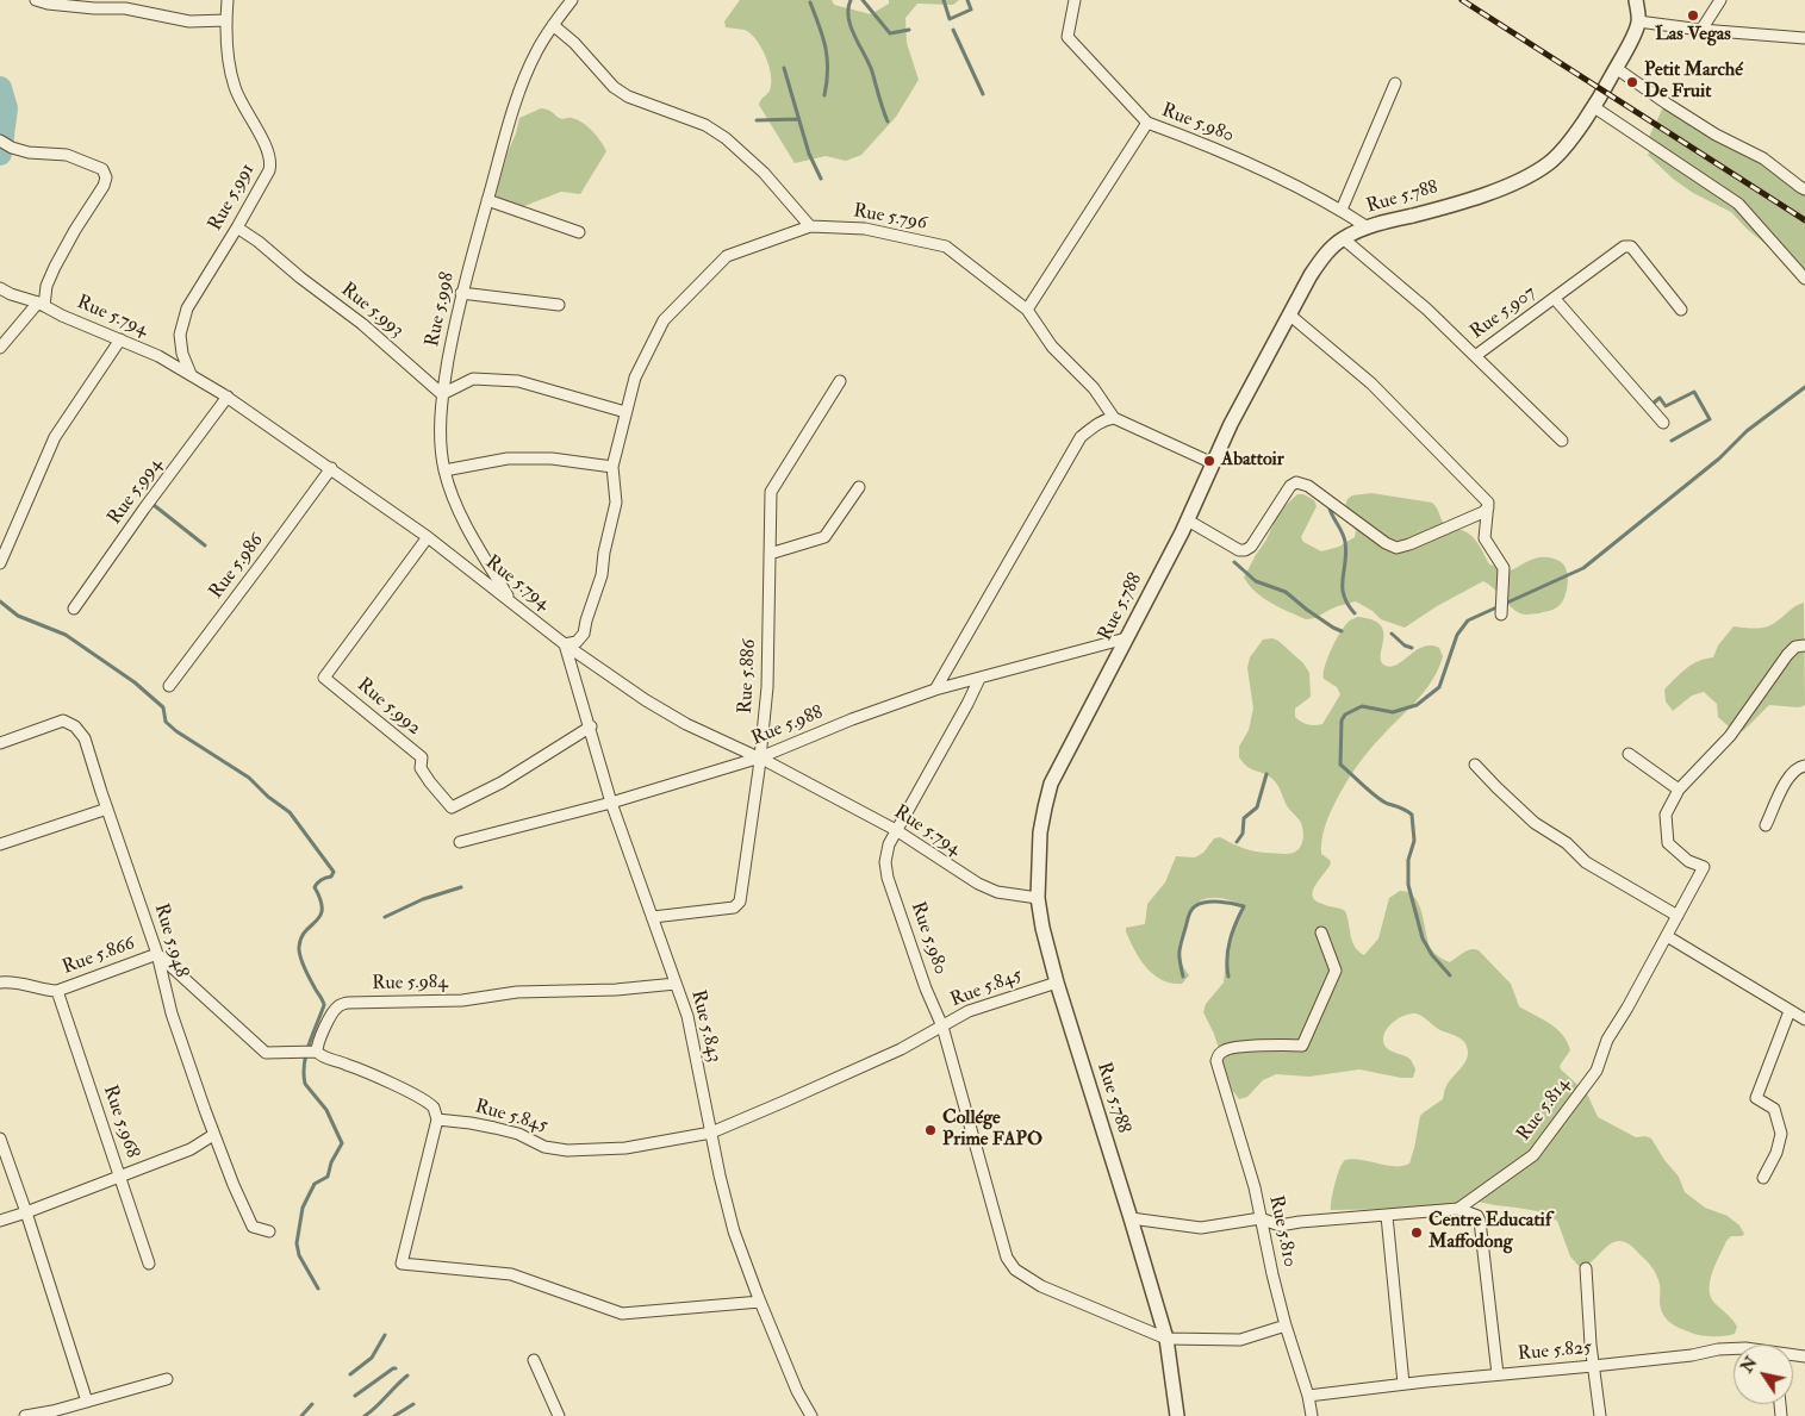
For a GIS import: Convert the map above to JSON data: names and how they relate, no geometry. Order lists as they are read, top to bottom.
{
  "streets": {
    "street": [
      "Rue 5.980",
      "Rue 5.991",
      "Rue 5.788",
      "Rue 5.796",
      "Rue 5.998",
      "Rue 5.993",
      "Rue 5.907",
      "Rue 5.794",
      "Rue 5.994",
      "Rue 5.986",
      "Rue 5.886",
      "Rue 5.992",
      "Rue 5.988",
      "Rue 5.948",
      "Rue 5.866",
      "Rue 5.984",
      "Rue 5.845",
      "Rue 5.843",
      "Rue 5.814",
      "Rue 5.968",
      "Rue 5.810",
      "Rue 5.825"
    ]
  },
  "crossings": [
    ["Rue 5.980", "Rue 5.788"],
    ["Rue 5.980", "Rue 5.796"],
    ["Rue 5.980", "Rue 5.794"],
    ["Rue 5.980", "Rue 5.988"],
    ["Rue 5.980", "Rue 5.845"],
    ["Rue 5.991", "Rue 5.993"],
    ["Rue 5.991", "Rue 5.794"],
    ["Rue 5.788", "Rue 5.907"],
    ["Rue 5.788", "Rue 5.794"],
    ["Rue 5.788", "Rue 5.988"],
    ["Rue 5.788", "Rue 5.845"],
    ["Rue 5.788", "Rue 5.814"],
    ["Rue 5.796", "Rue 5.794"],
    ["Rue 5.796", "Rue 5.843"],
    ["Rue 5.998", "Rue 5.993"],
    ["Rue 5.998", "Rue 5.794"],
    ["Rue 5.794", "Rue 5.994"],
    ["Rue 5.794", "Rue 5.986"],
    ["Rue 5.794", "Rue 5.886"],
    ["Rue 5.794", "Rue 5.992"],
    ["Rue 5.794", "Rue 5.988"],
    ["Rue 5.794", "Rue 5.843"],
    ["Rue 5.886", "Rue 5.988"],
    ["Rue 5.886", "Rue 5.843"],
    ["Rue 5.992", "Rue 5.843"],
    ["Rue 5.988", "Rue 5.843"],
    ["Rue 5.948", "Rue 5.866"],
    ["Rue 5.866", "Rue 5.984"],
    ["Rue 5.866", "Rue 5.968"],
    ["Rue 5.984", "Rue 5.843"],
    ["Rue 5.845", "Rue 5.843"],
    ["Rue 5.814", "Rue 5.810"],
    ["Rue 5.810", "Rue 5.825"]
  ],
  "places": [
    "Las Vegas",
    "Petit Marché De Fruit",
    "Abattoir",
    "Collége Prime FAPO",
    "Centre Educatif Maffodong"
  ],
  "north": "top left"
}
